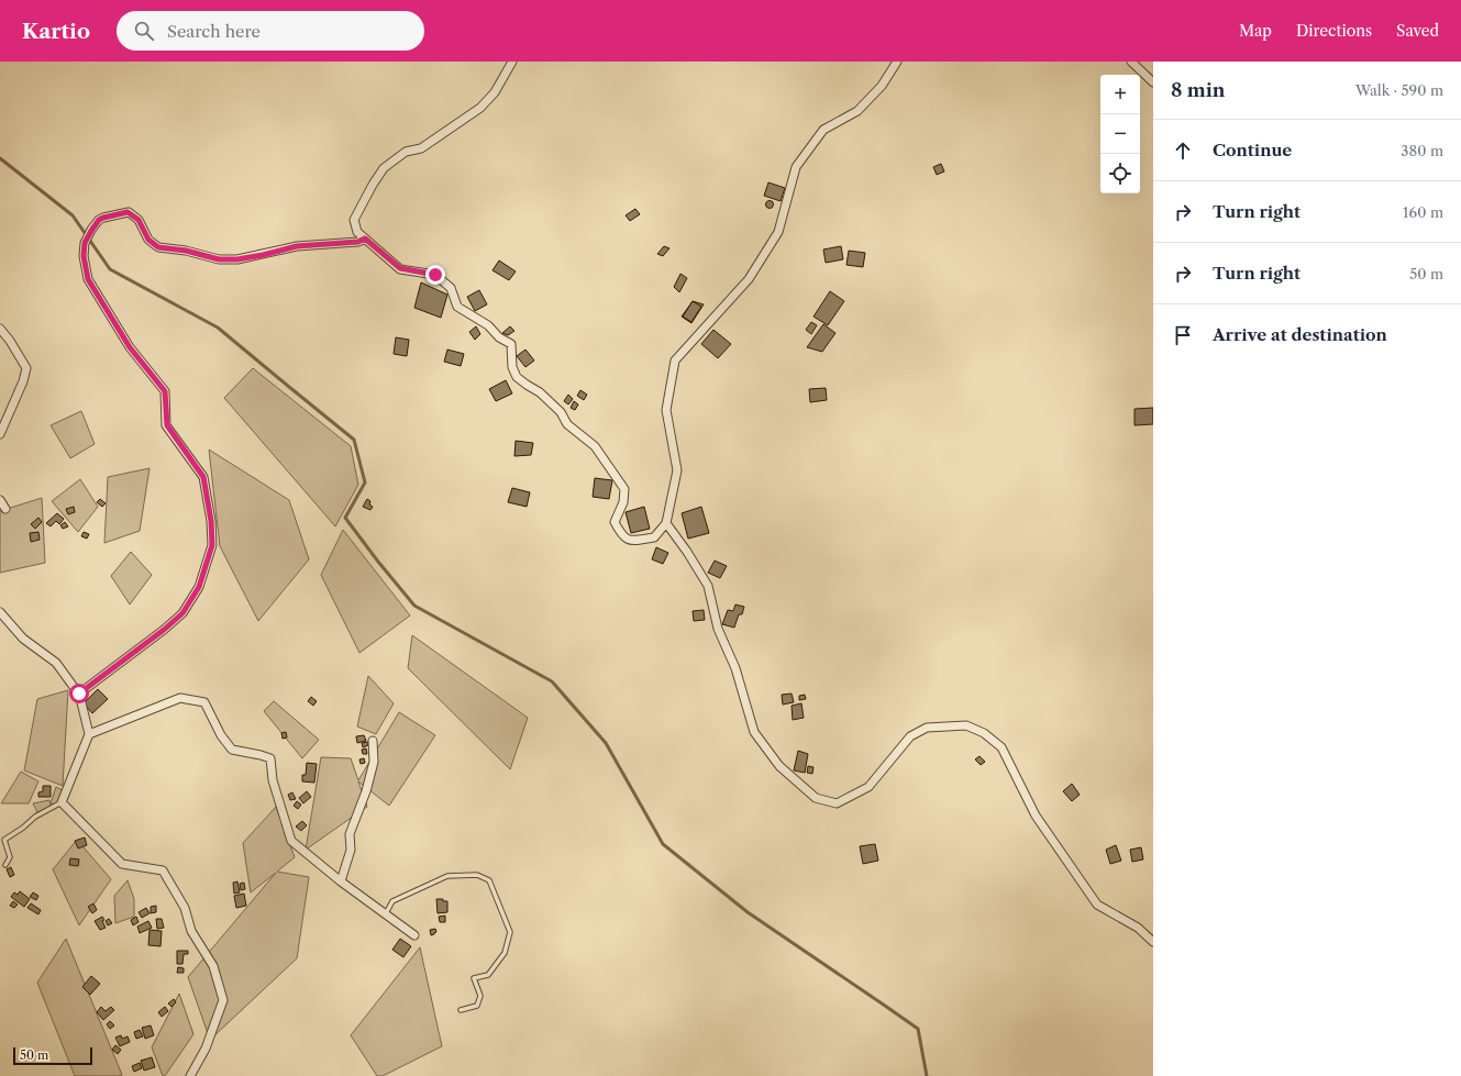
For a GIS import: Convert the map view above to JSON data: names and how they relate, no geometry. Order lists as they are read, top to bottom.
{
  "scale_bar": "50 m",
  "page": {
    "header": "Kartio",
    "search": "Search here",
    "nav": ["Map", "Directions", "Saved"],
    "heading": ["8 min", "Walk · 590 m"],
    "map_buttons": ["+", "−"],
    "list": [
      ["Continue", "380 m"],
      ["Turn right", "160 m"],
      ["Turn right", "50 m"],
      "Arrive at destination"
    ],
    "scale": "50 m"
  }
}
